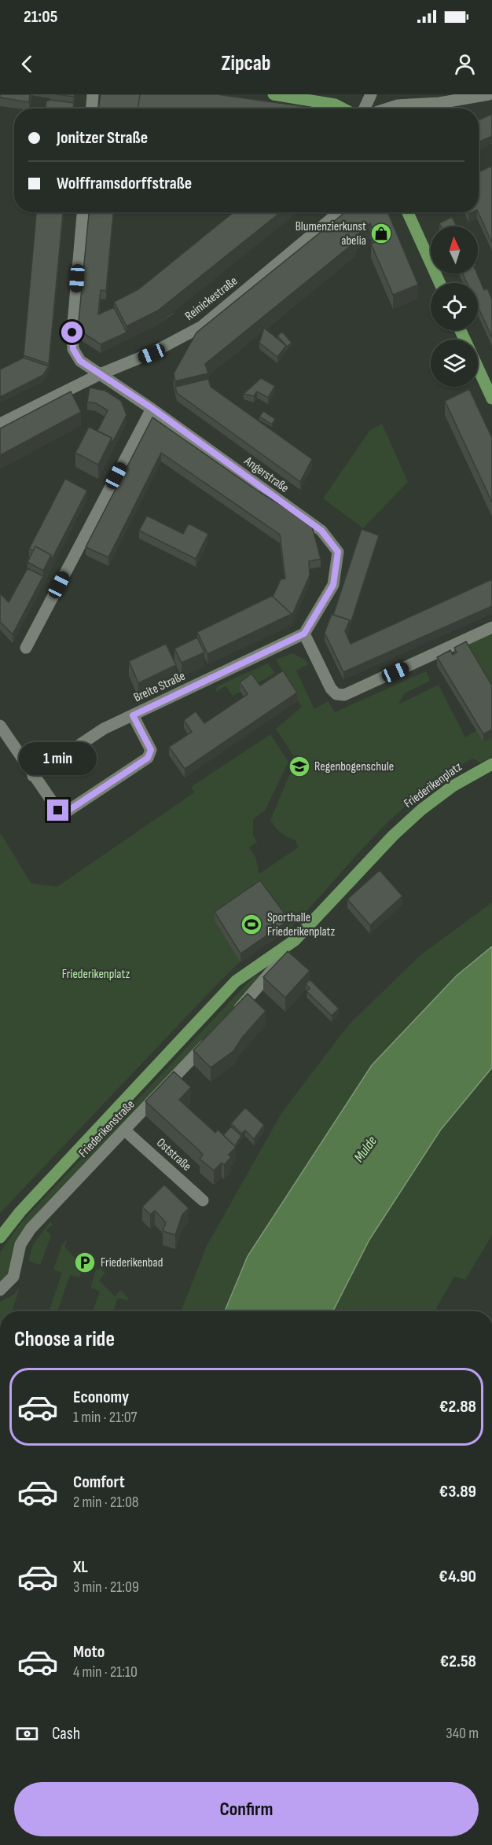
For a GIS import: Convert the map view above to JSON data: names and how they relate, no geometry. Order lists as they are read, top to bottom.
{
  "streets": {
    "main road": ["Friederikenplatz"],
    "street": [
      "Reinickestraße",
      "Angerstraße",
      "Breite Straße",
      "Friederikenstraße",
      "Oststraße"
    ]
  },
  "crossings": [
    ["Reinickestraße", "Angerstraße"],
    ["Angerstraße", "Breite Straße"],
    ["Friederikenstraße", "Oststraße"]
  ],
  "water": ["Mulde"],
  "parks": ["Friederikenplatz"],
  "places": {
    "shop": ["Blumenzierkunst abelia"],
    "school or university": ["Regenbogenschule"],
    "sports": ["Sporthalle Friederikenplatz"],
    "parking": ["Friederikenbad"]
  },
  "north": "top",
  "page": {
    "status": "21:05",
    "header": "Zipcab",
    "banner": ["Jonitzer Straße", "Wolfframsdorffstraße"],
    "bubble": "1 min",
    "heading": "Choose a ride",
    "list": [
      {
        "name": "Economy",
        "note": "1 min · 21:07",
        "value": "€2.88"
      },
      {
        "name": "Comfort",
        "note": "2 min · 21:08",
        "value": "€3.89"
      },
      {
        "name": "XL",
        "note": "3 min · 21:09",
        "value": "€4.90"
      },
      {
        "name": "Moto",
        "note": "4 min · 21:10",
        "value": "€2.58"
      }
    ],
    "pay": ["Cash", "340 m"],
    "buttons": "Confirm"
  }
}
